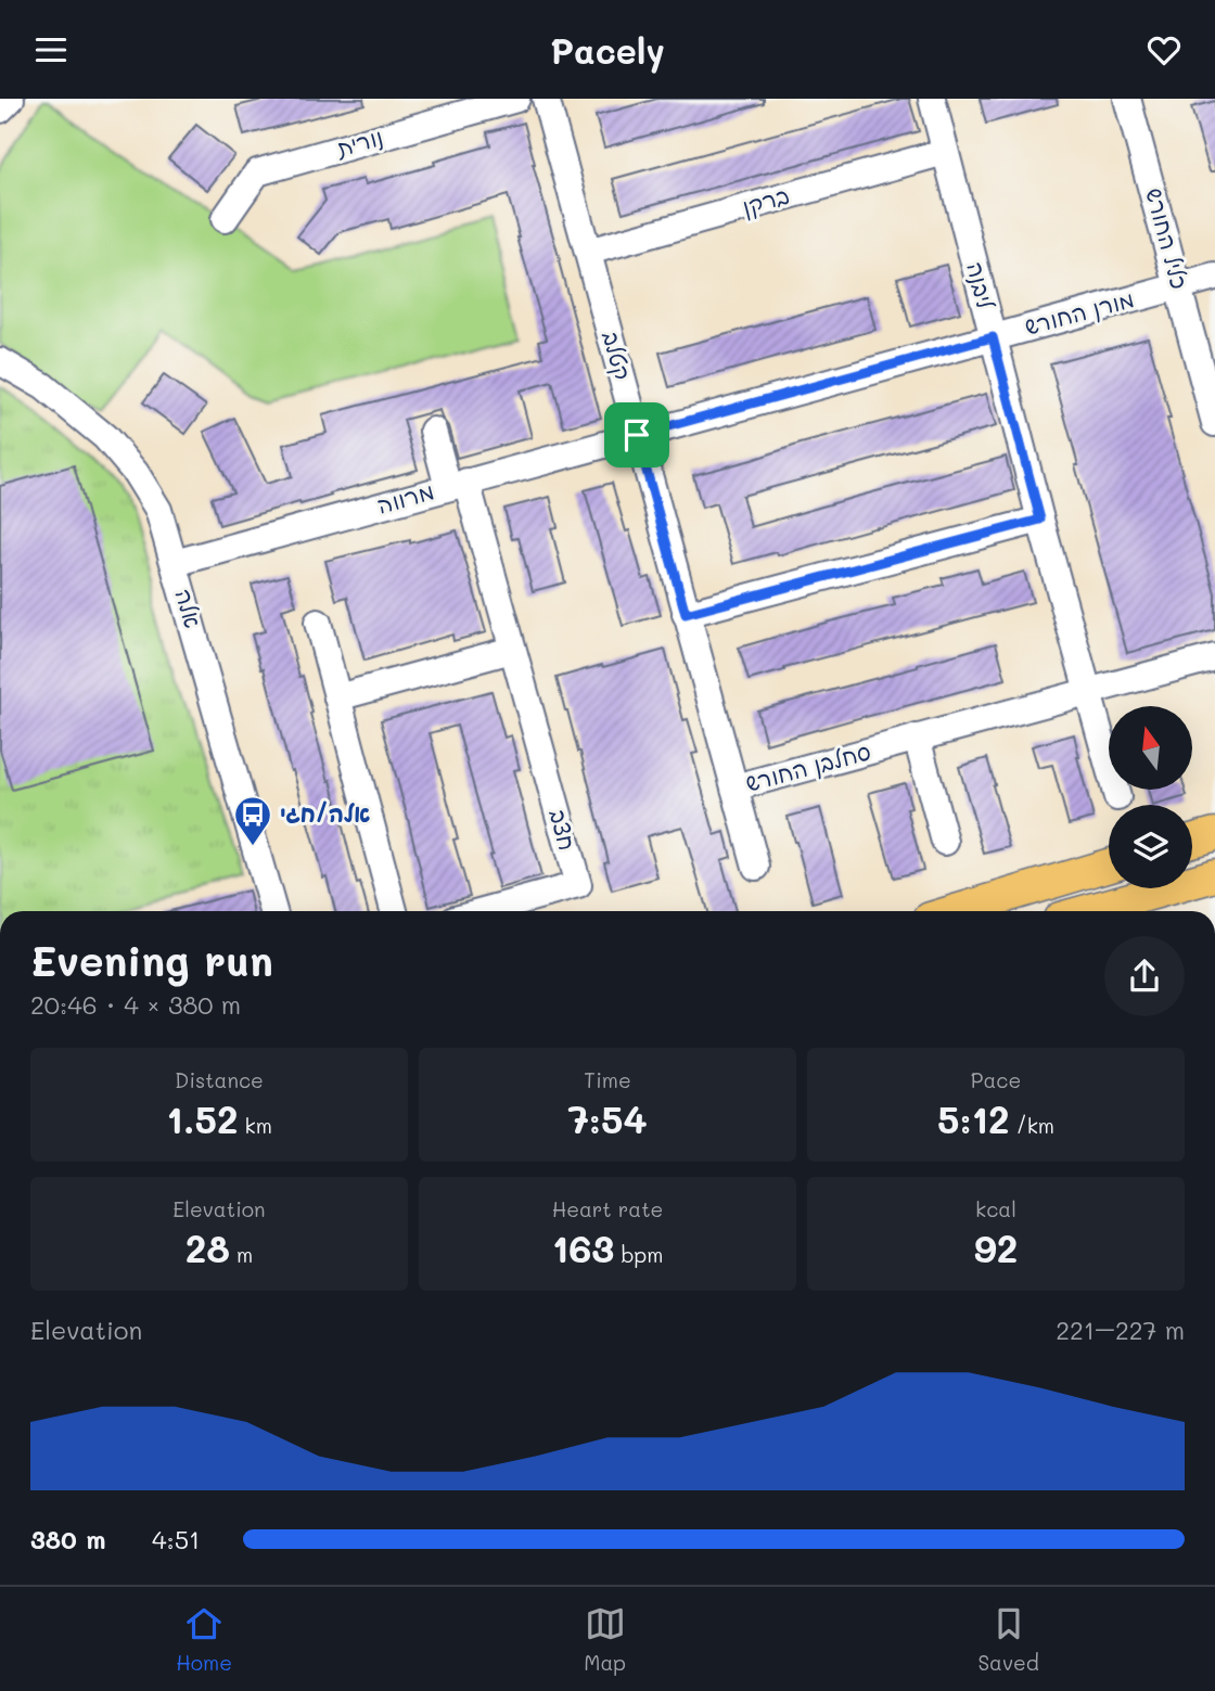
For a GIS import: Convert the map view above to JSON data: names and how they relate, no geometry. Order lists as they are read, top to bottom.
{
  "streets": {
    "street": [
      "נורית",
      "ברקן",
      "כליל החורש",
      "ליבנה",
      "מורן החורש",
      "קטלב",
      "מרווה",
      "אלה",
      "סחלבן החורש",
      "חצב"
    ]
  },
  "crossings": [
    ["ברקן", "ליבנה"],
    ["ברקן", "קטלב"],
    ["כליל החורש", "מורן החורש"],
    ["ליבנה", "מורן החורש"],
    ["ליבנה", "סחלבן החורש"],
    ["מורן החורש", "קטלב"],
    ["מורן החורש", "מרווה"],
    ["קטלב", "מרווה"],
    ["קטלב", "סחלבן החורש"],
    ["מרווה", "אלה"],
    ["מרווה", "חצב"]
  ],
  "places": {
    "bus stop": ["אלה/חגי"]
  },
  "north": "top",
  "page": {
    "header": "Pacely",
    "heading": ["Evening run", "20:46 · 4 × 380 m"],
    "stats": [
      ["Distance", "1.52 km"],
      ["Time", "7:54"],
      ["Pace", "5:12 /km"],
      ["Elevation", "28 m"],
      ["Heart rate", "163 bpm"],
      ["kcal", "92"]
    ],
    "chart": ["Elevation", "221–227 m"],
    "list": [
      {
        "name": "380 m",
        "note": "4:51"
      }
    ],
    "tabs": ["Home", "Map", "Saved"]
  }
}
